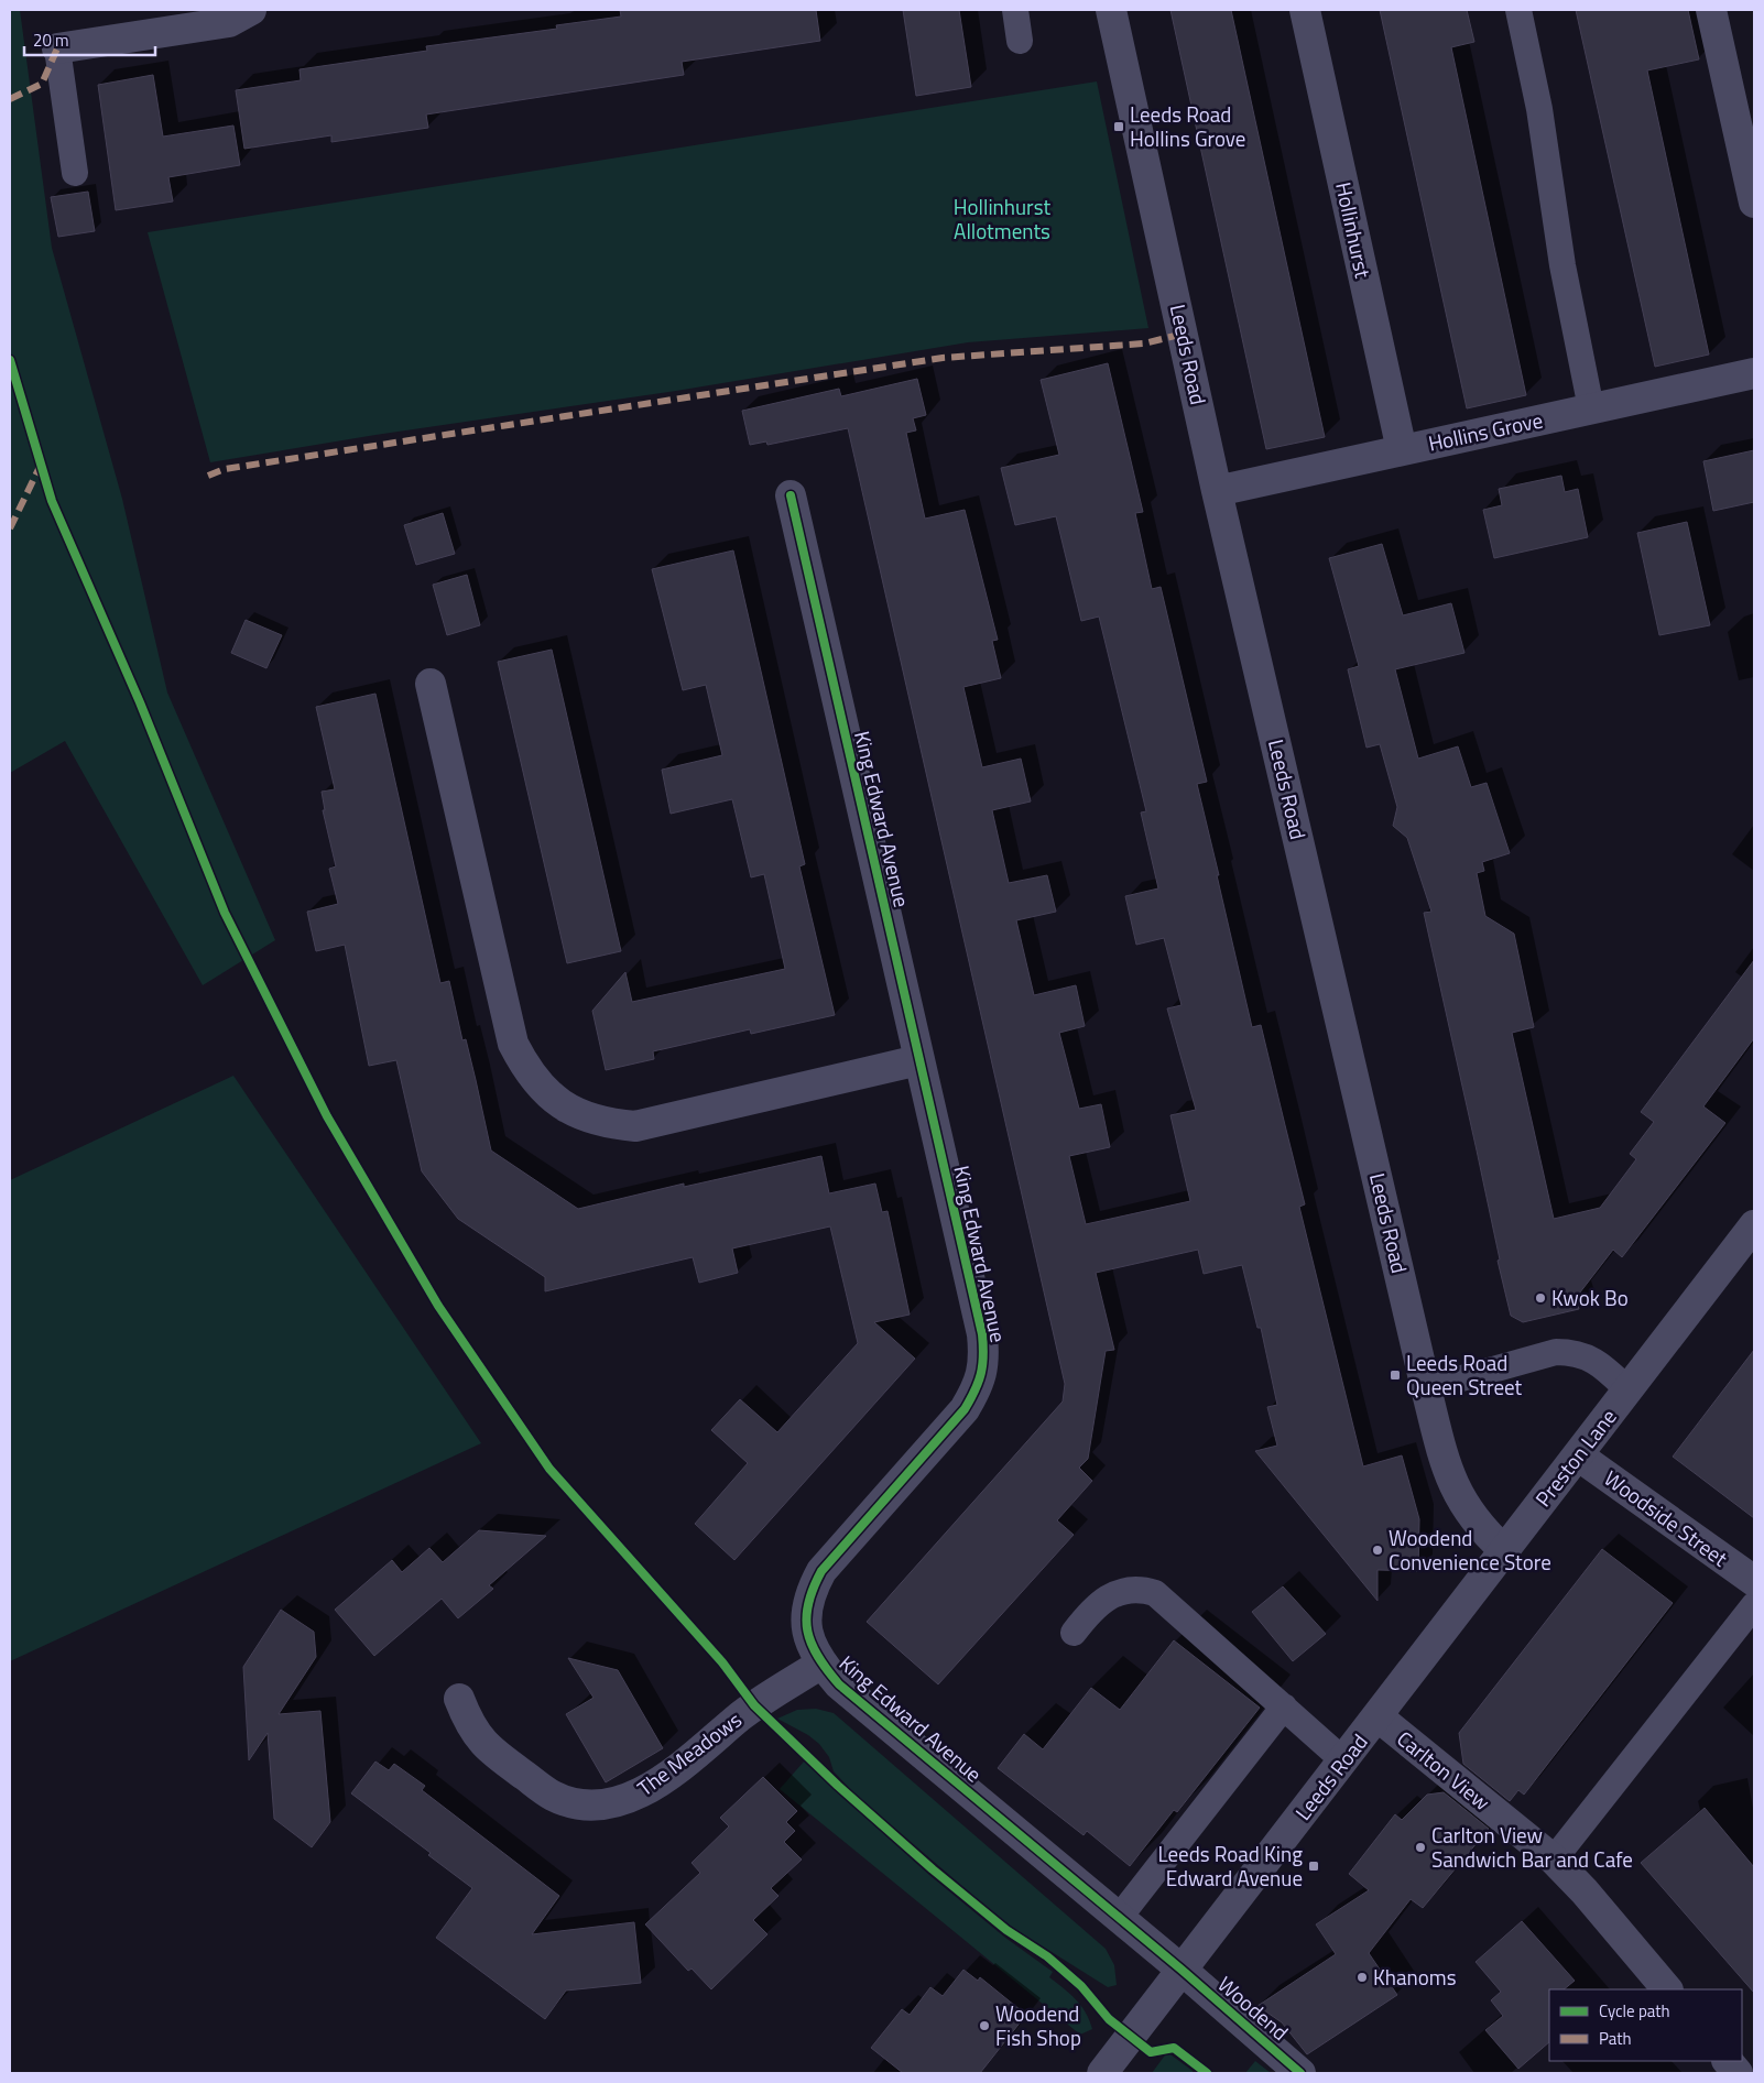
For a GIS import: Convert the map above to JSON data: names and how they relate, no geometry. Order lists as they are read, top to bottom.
{
  "streets": {
    "street": [
      "Hollinhurst",
      "Leeds Road",
      "Hollins Grove",
      "King Edward Avenue",
      "Preston Lane",
      "Woodside Street",
      "The Meadows",
      "Carlton View",
      "Woodend"
    ]
  },
  "crossings": [
    ["Hollinhurst", "Hollins Grove"],
    ["Leeds Road", "Hollins Grove"],
    ["Leeds Road", "King Edward Avenue"],
    ["Leeds Road", "Preston Lane"],
    ["Leeds Road", "Carlton View"],
    ["Leeds Road", "Woodend"],
    ["King Edward Avenue", "The Meadows"],
    ["King Edward Avenue", "Woodend"],
    ["Preston Lane", "Woodside Street"],
    ["Preston Lane", "Carlton View"]
  ],
  "parks": ["Hollinhurst Allotments"],
  "places": {
    "transit": ["Leeds Road Hollins Grove", "Leeds Road Queen Street", "Leeds Road King Edward Avenue"],
    "other": [
      "Kwok Bo",
      "Woodend Convenience Store",
      "Carlton View Sandwich Bar and Cafe",
      "Khanoms",
      "Woodend Fish Shop"
    ]
  },
  "legend": ["Cycle path", "Path"],
  "scale_bar": "20 m"
}
